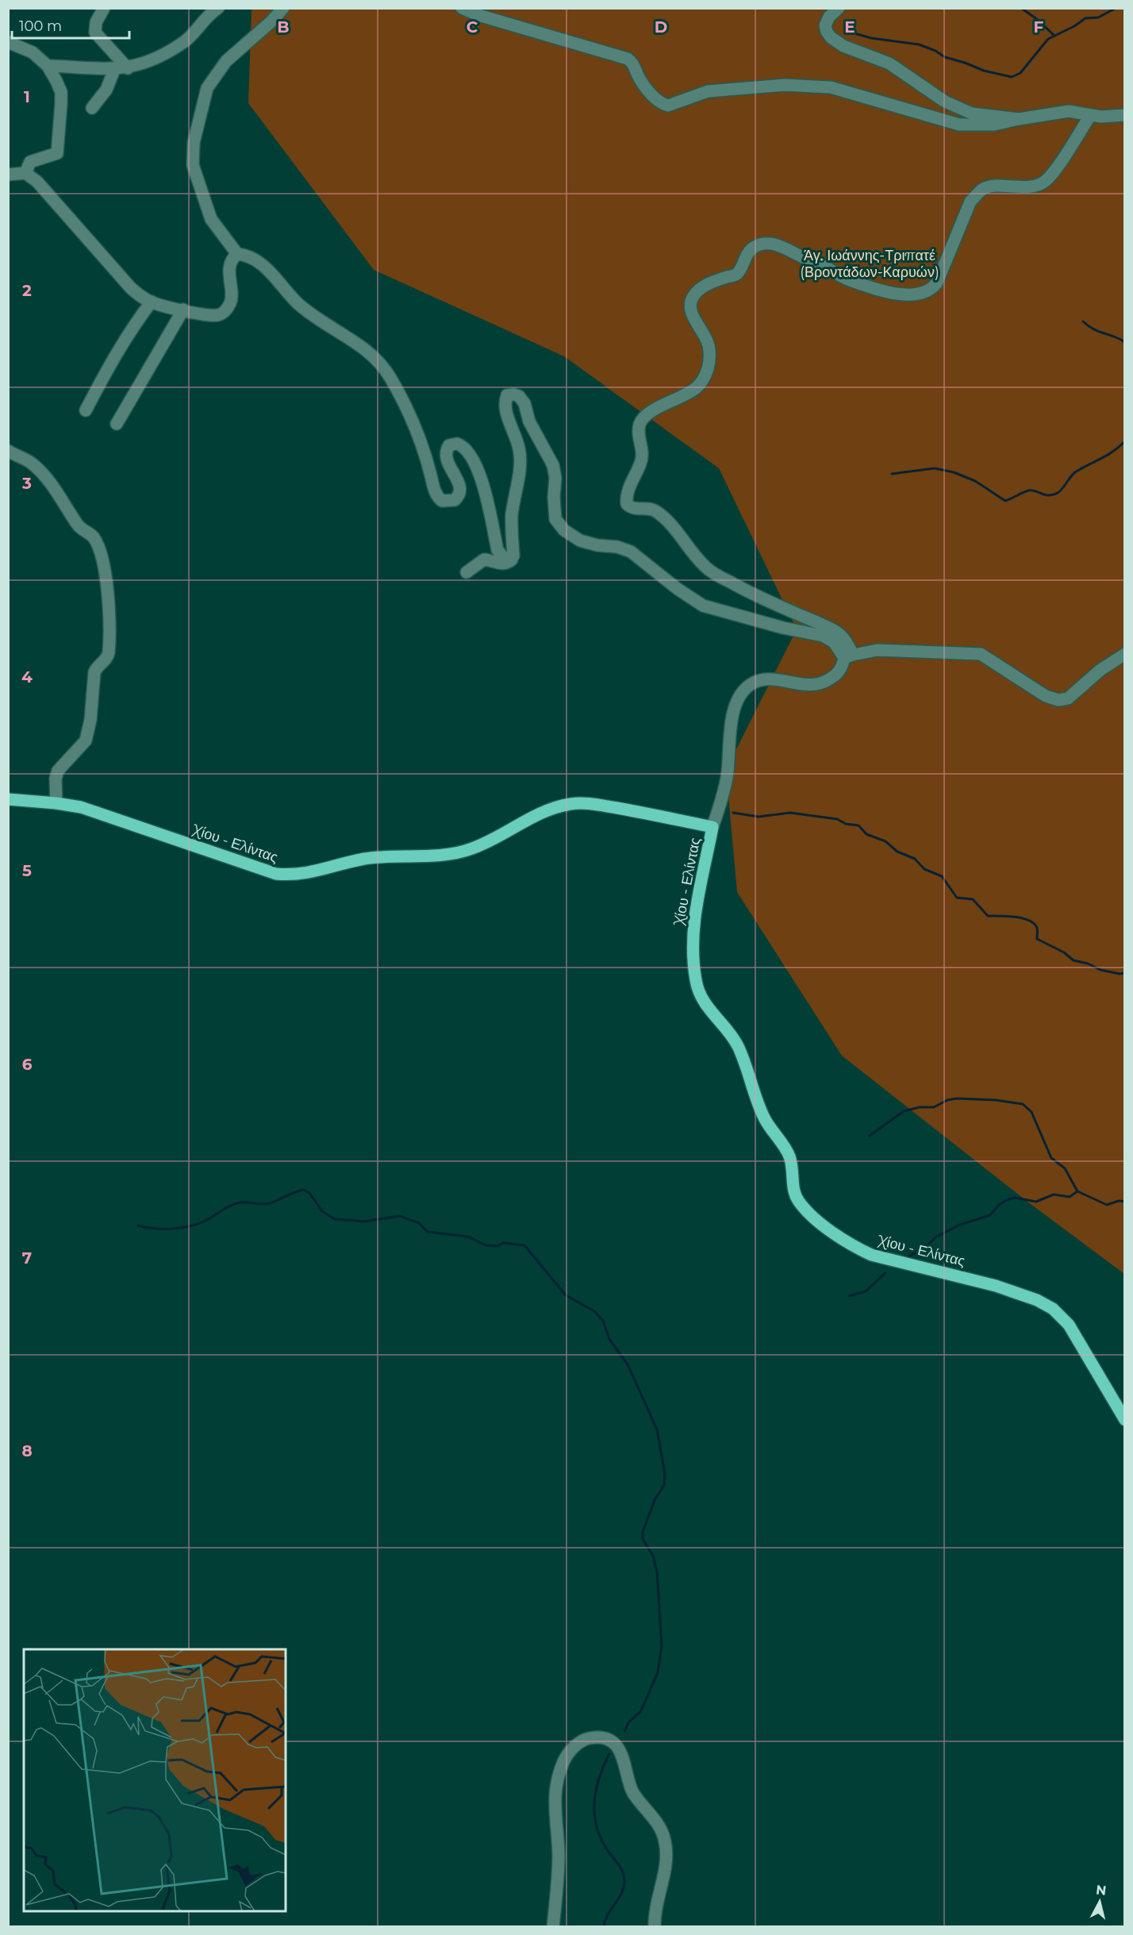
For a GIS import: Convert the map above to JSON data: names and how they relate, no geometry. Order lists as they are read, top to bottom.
{
  "streets": {
    "main road": ["Χίου - Ελίντας"]
  },
  "parks": ["Άγ. Ιωάννης-Τριπατέ (Βροντάδων-Καρυών)"],
  "scale_bar": "100 m",
  "north": "top",
  "grid": {
    "columns": [
      "B",
      "C",
      "D",
      "E",
      "F"
    ],
    "rows": [
      "1",
      "2",
      "3",
      "4",
      "5",
      "6",
      "7",
      "8"
    ]
  }
}
